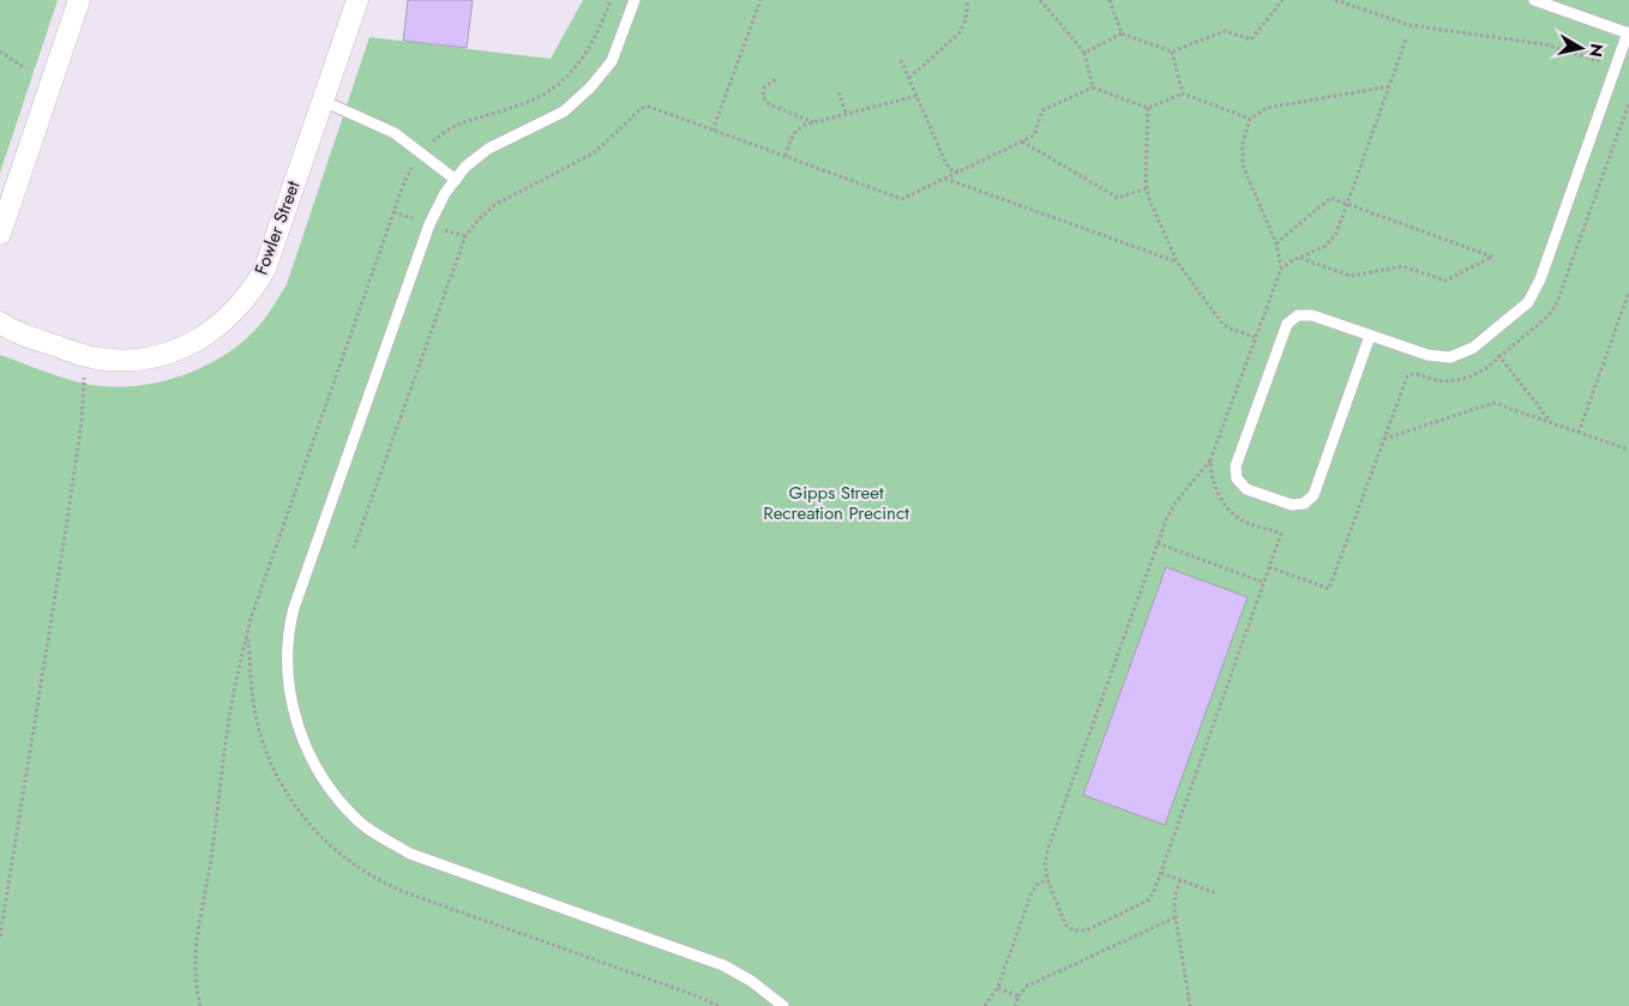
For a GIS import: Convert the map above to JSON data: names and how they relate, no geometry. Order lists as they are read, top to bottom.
{
  "streets": {
    "street": ["Fowler Street"]
  },
  "parks": ["Gipps Street Recreation Precinct"],
  "north": "right"
}
